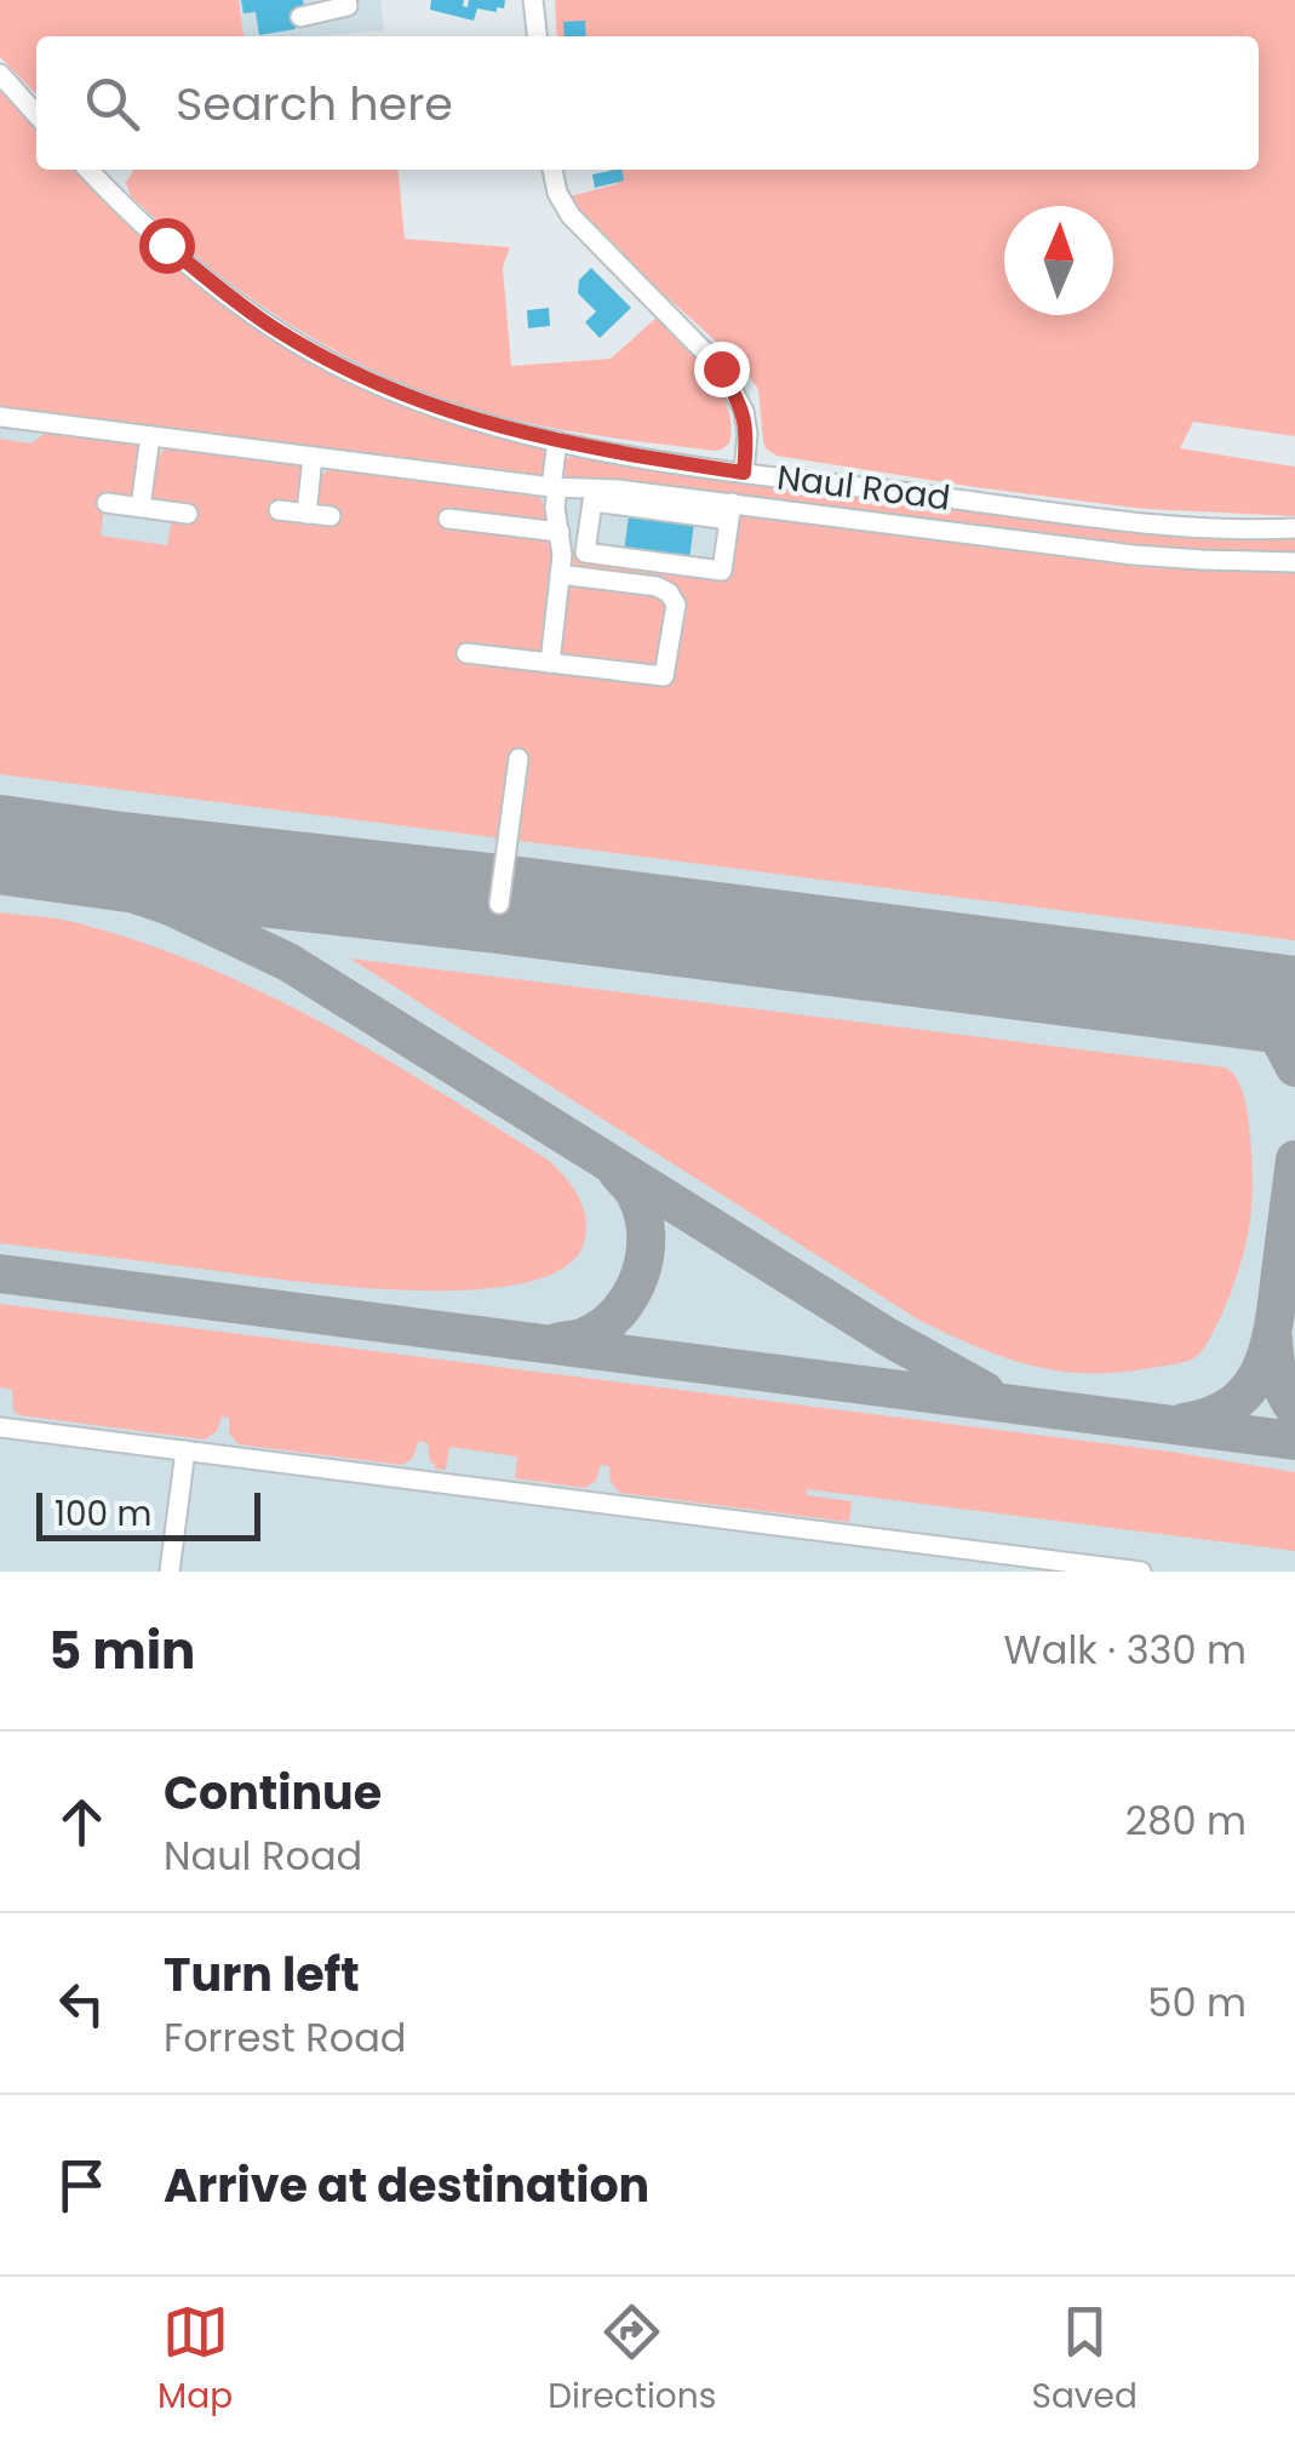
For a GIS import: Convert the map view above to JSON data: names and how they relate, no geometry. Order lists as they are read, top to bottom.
{
  "streets": {
    "street": ["Naul Road"]
  },
  "scale_bar": "100 m",
  "north": "top",
  "page": {
    "search": "Search here",
    "scale": "100 m",
    "heading": ["5 min", "Walk · 330 m"],
    "list": [
      ["Continue", "Naul Road", "280 m"],
      ["Turn left", "Forrest Road", "50 m"],
      "Arrive at destination"
    ],
    "nav": ["Map", "Directions", "Saved"]
  }
}
